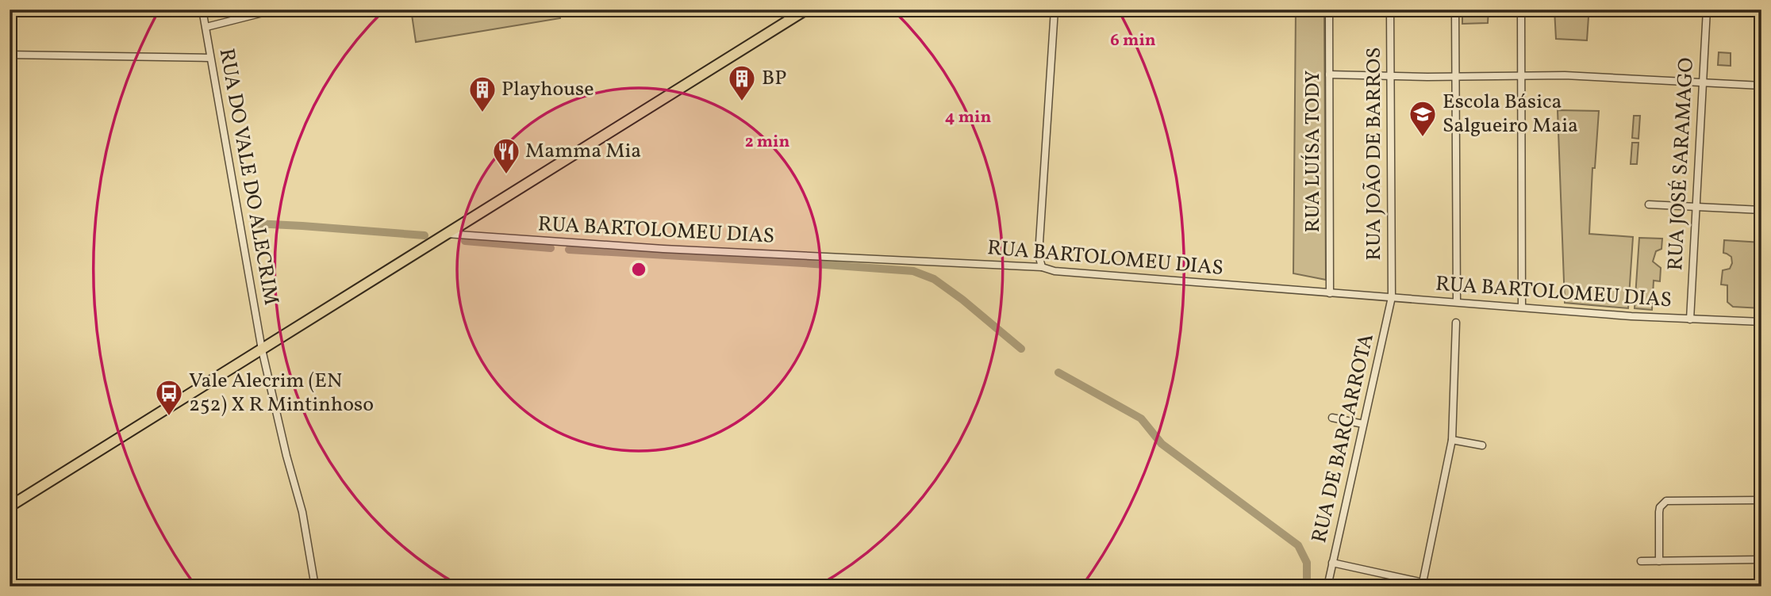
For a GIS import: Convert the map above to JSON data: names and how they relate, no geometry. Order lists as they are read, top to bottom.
{
  "streets": {
    "street": [
      "RUA LUÍSA TODY",
      "RUA JOÃO DE BARROS",
      "RUA JOSÉ SARAMAGO",
      "RUA DO VALE DO ALECRIM",
      "RUA BARTOLOMEU DIAS",
      "RUA DE BARCARROTA"
    ]
  },
  "crossings": [
    ["RUA LUÍSA TODY", "RUA BARTOLOMEU DIAS"],
    ["RUA JOÃO DE BARROS", "RUA BARTOLOMEU DIAS"],
    ["RUA JOÃO DE BARROS", "RUA DE BARCARROTA"],
    ["RUA JOSÉ SARAMAGO", "RUA BARTOLOMEU DIAS"],
    ["RUA BARTOLOMEU DIAS", "RUA DE BARCARROTA"]
  ],
  "places": {
    "building": ["BP", "Playhouse"],
    "school or university": ["Escola Básica Salgueiro Maia"],
    "restaurant": ["Mamma Mia"],
    "bus stop": ["Vale Alecrim (EN 252) X R Mintinhoso"]
  },
  "rings": ["6 min", "4 min", "2 min"]
}
